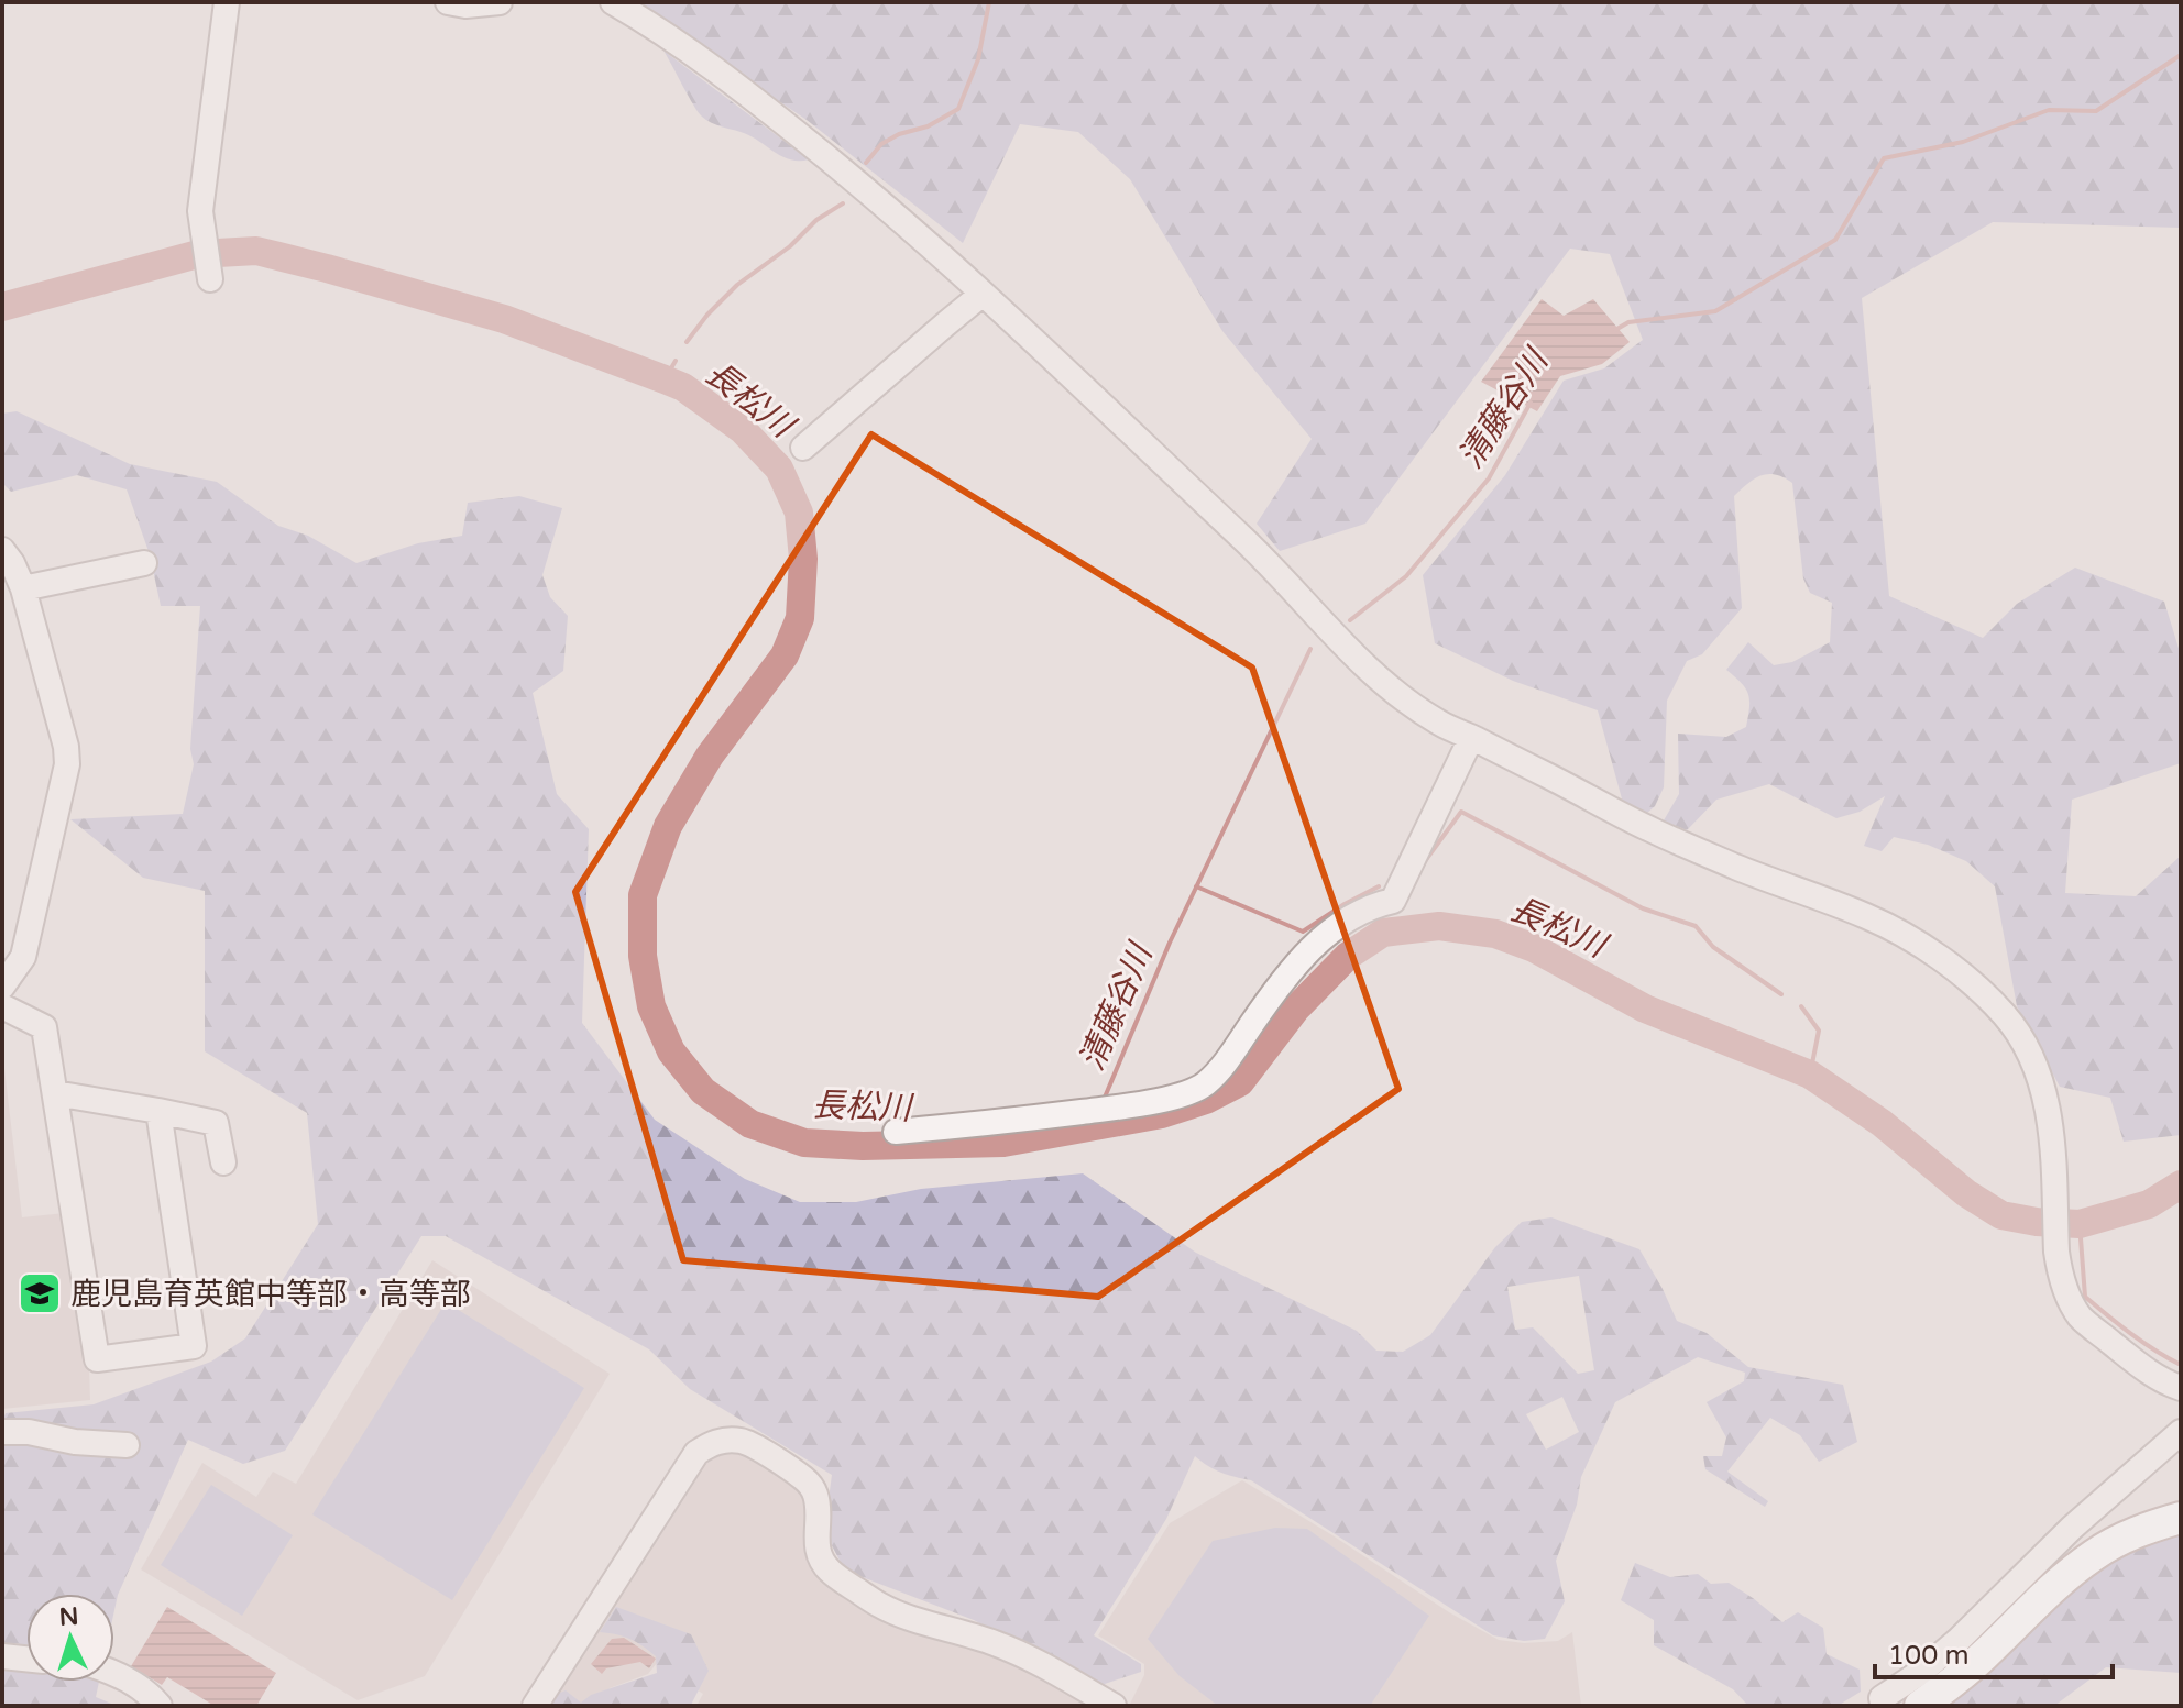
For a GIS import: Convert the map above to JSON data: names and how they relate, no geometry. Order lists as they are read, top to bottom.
{
  "water": ["長松川", "清藤谷川"],
  "places": {
    "school or university": ["鹿児島育英館中等部・高等部"]
  },
  "scale_bar": "100 m",
  "north": "top"
}
